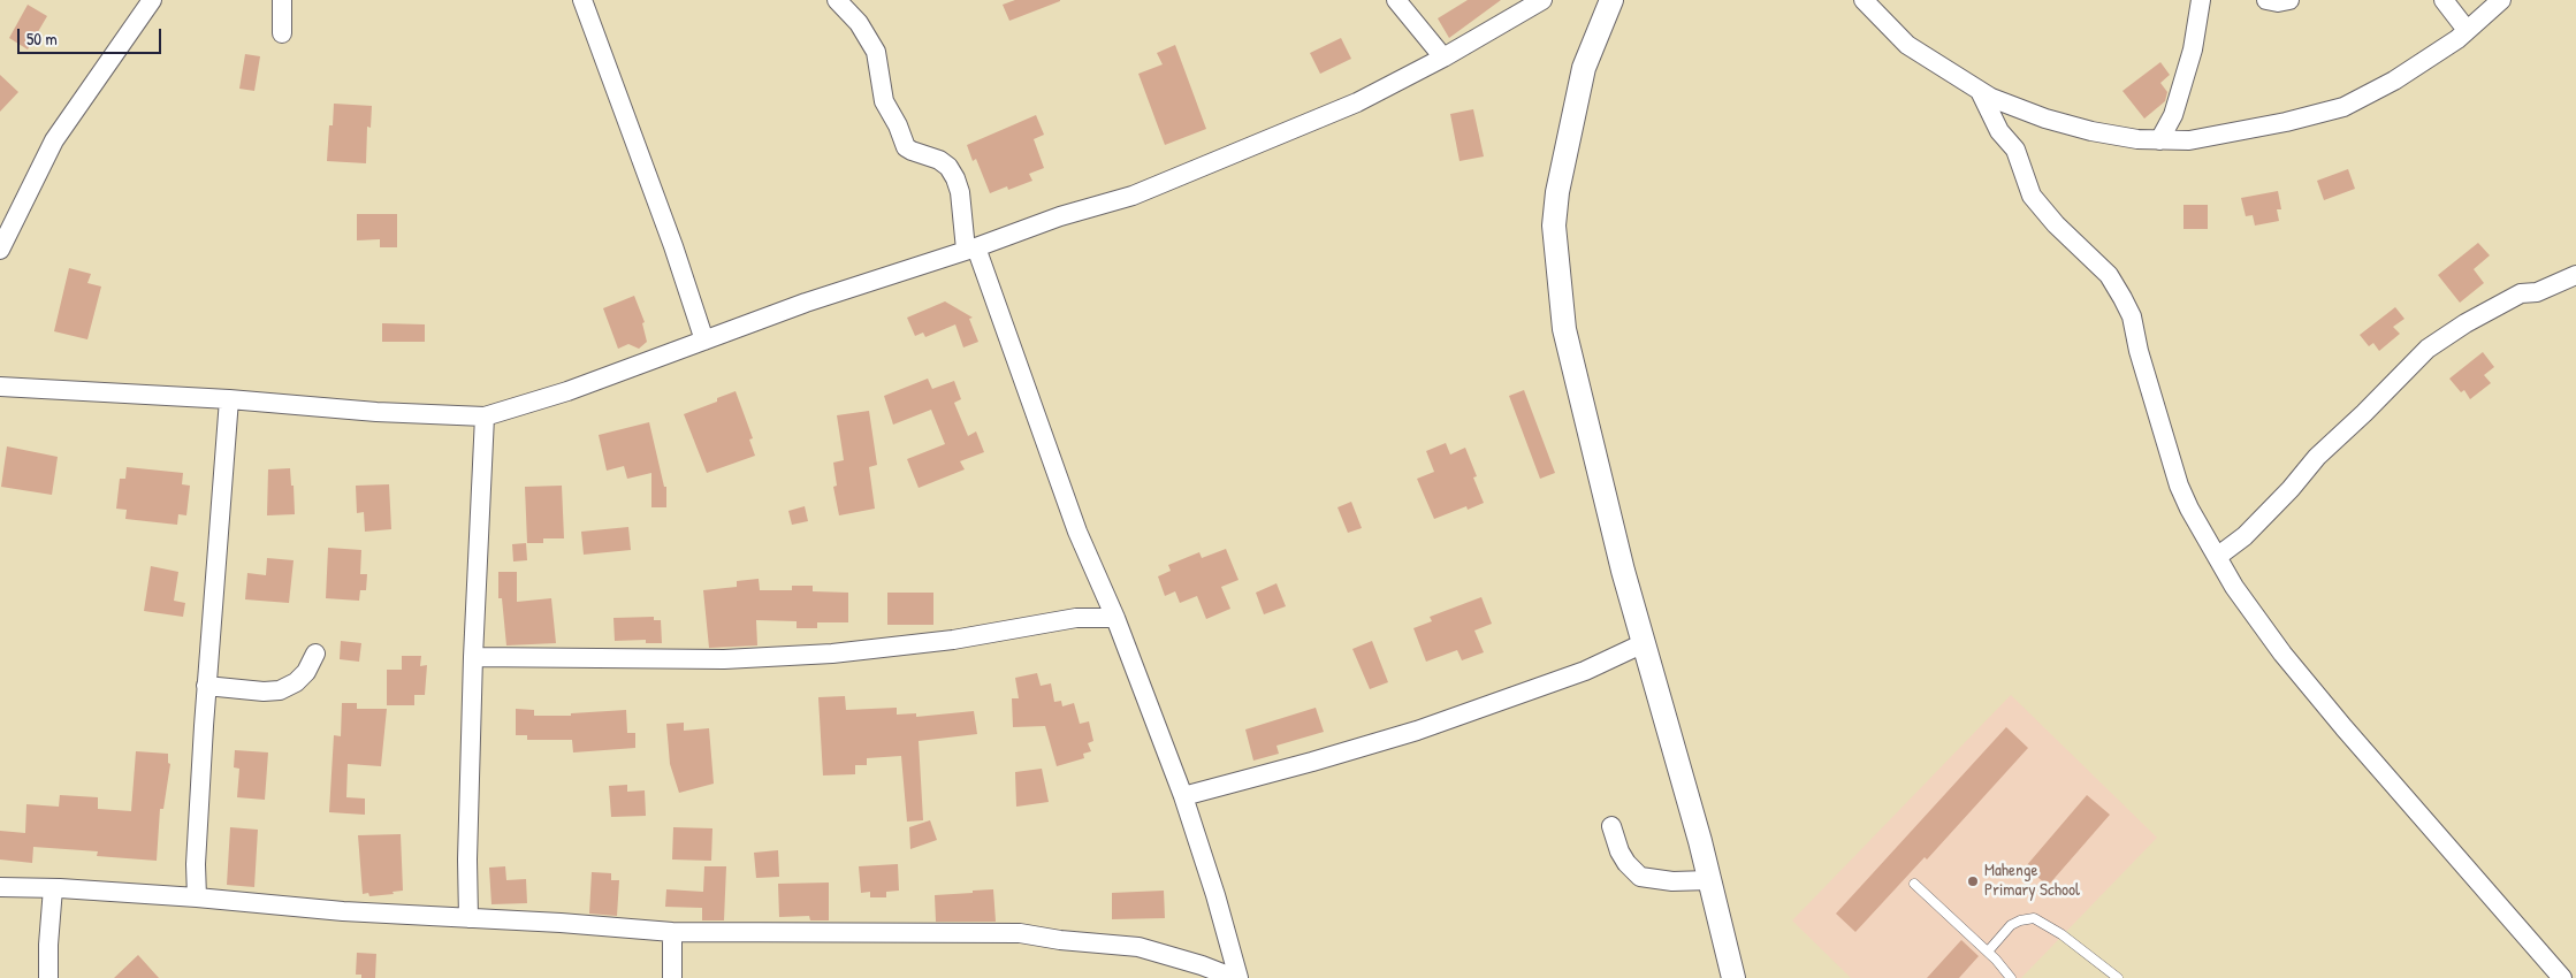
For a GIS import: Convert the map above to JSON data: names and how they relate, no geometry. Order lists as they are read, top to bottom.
{
  "places": ["Mahenge Primary School"],
  "scale_bar": "50 m"
}
